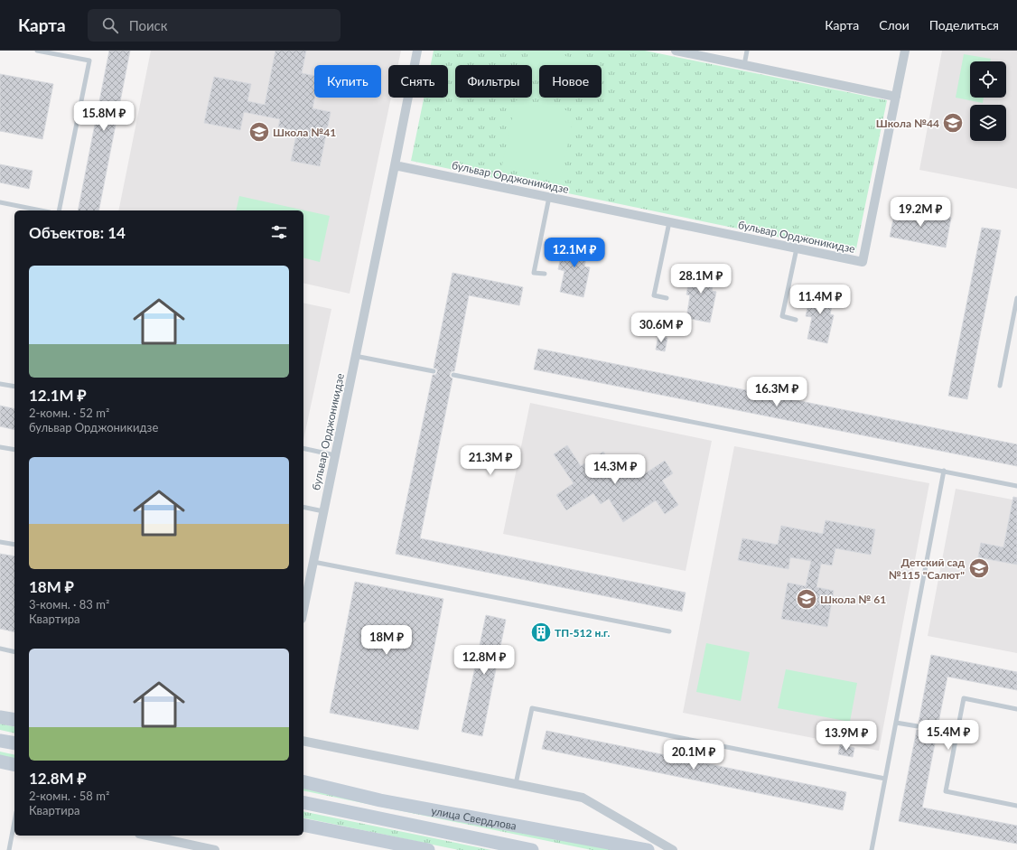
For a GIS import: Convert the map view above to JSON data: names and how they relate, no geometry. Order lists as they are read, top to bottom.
{
  "streets": {
    "main road": ["улица Свердлова"],
    "street": ["бульвар Орджоникидзе"]
  },
  "places": {
    "school or university": [
      "Школа №44",
      "Школа №41",
      "Детский сад №115 \"Салют\"",
      "Школа № 61"
    ],
    "building": ["ТП-512 н.г."]
  },
  "page": {
    "header": "Карта",
    "search": "Поиск",
    "nav": ["Карта", "Слои", "Поделиться"],
    "chip": [
      "Купить",
      "Снять",
      "Фильтры",
      "Новое"
    ],
    "price": [
      "15.8M ₽",
      "19.2M ₽",
      "12.1M ₽",
      "28.1M ₽",
      "11.4M ₽",
      "30.6M ₽",
      "16.3M ₽",
      "21.3M ₽",
      "14.3M ₽",
      "18M ₽",
      "12.8M ₽",
      "15.4M ₽",
      "13.9M ₽",
      "20.1M ₽"
    ],
    "heading": "Объектов: 14",
    "list": [
      {
        "name": "12.1M ₽",
        "note": "2-комн. · 52 m² · бульвар Орджоникидзе"
      },
      {
        "name": "18M ₽",
        "note": "3-комн. · 83 m² · Квартира"
      },
      {
        "name": "12.8M ₽",
        "note": "2-комн. · 58 m² · Квартира"
      }
    ]
  }
}
